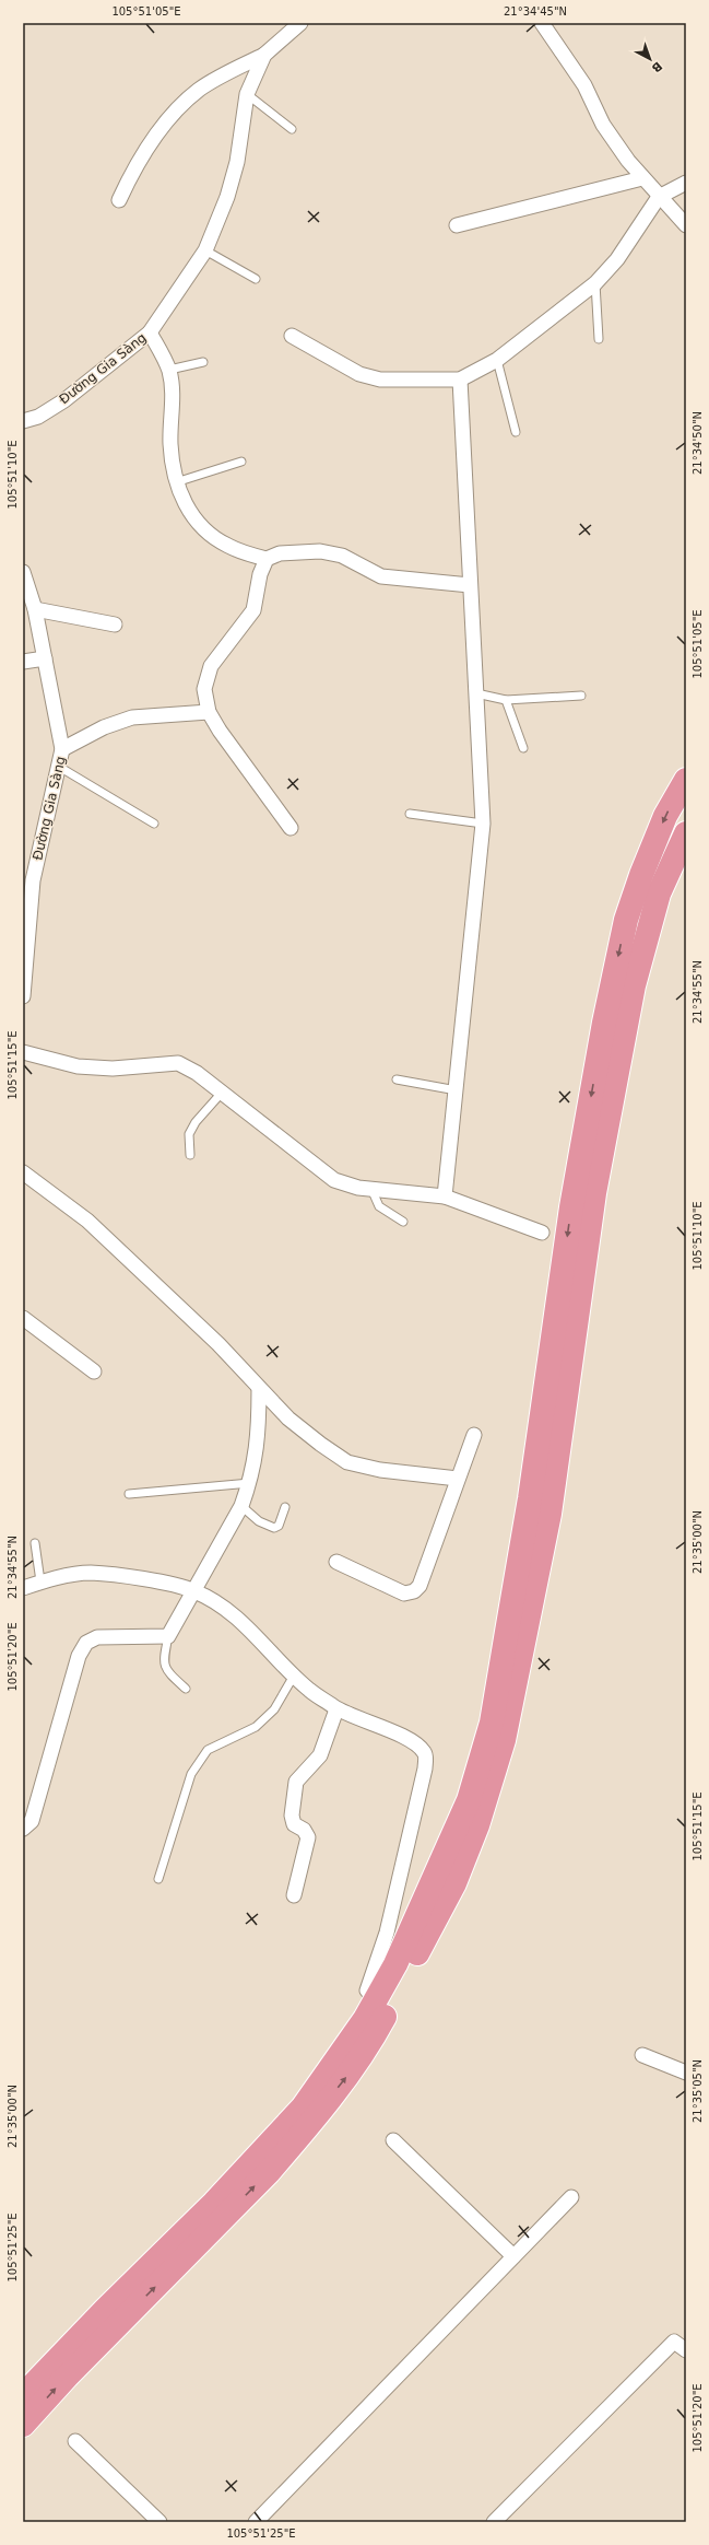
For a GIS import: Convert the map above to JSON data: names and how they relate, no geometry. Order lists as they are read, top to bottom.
{
  "streets": {
    "street": ["Đường Gia Sàng"]
  },
  "north": "bottom right",
  "coordinates": [
    "105°51'05\"E",
    "21°34'45\"N",
    "21°34'50\"N",
    "105°51'10\"E",
    "21°34'55\"N",
    "105°51'15\"E",
    "21°35'00\"N",
    "105°51'20\"E",
    "21°35'05\"N",
    "105°51'25\"E"
  ]
}
